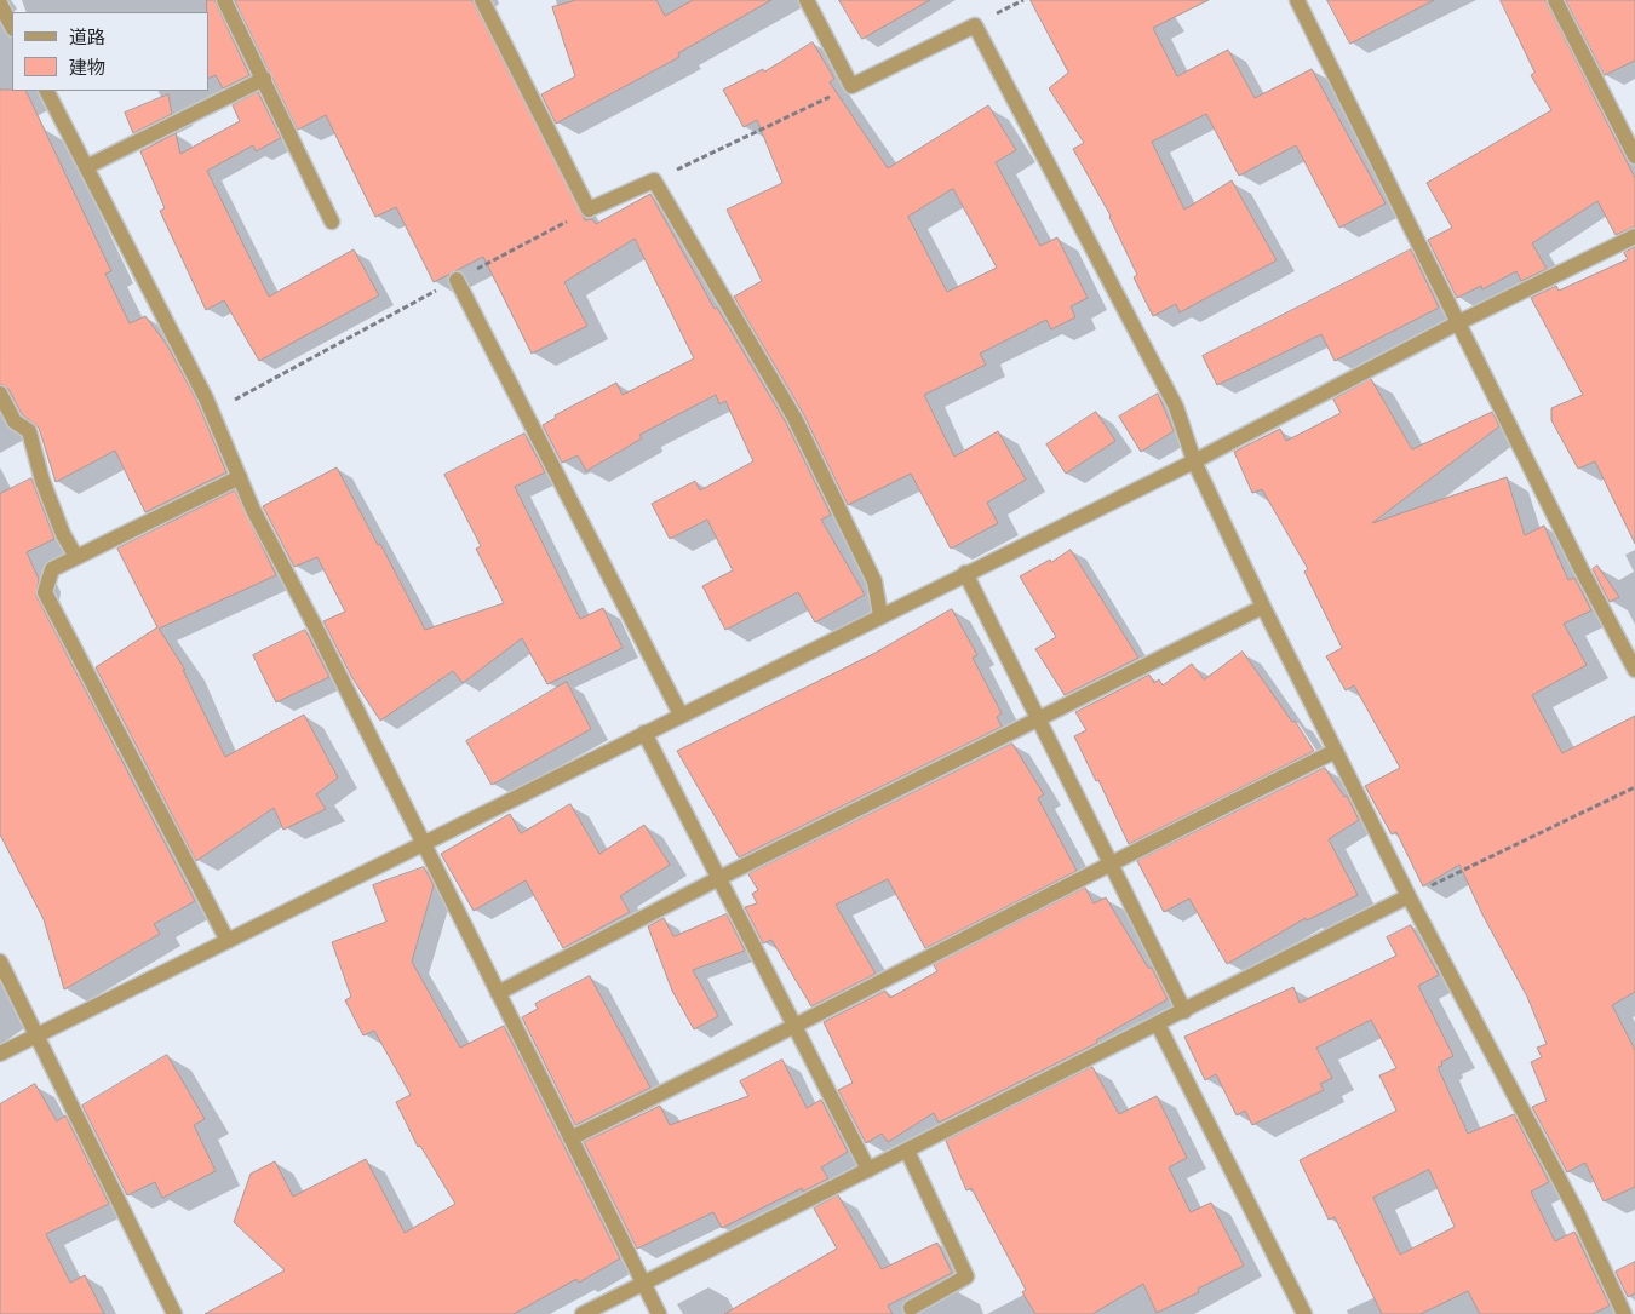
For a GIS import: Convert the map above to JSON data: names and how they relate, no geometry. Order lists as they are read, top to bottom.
{
  "legend": ["道路", "建物"]
}
